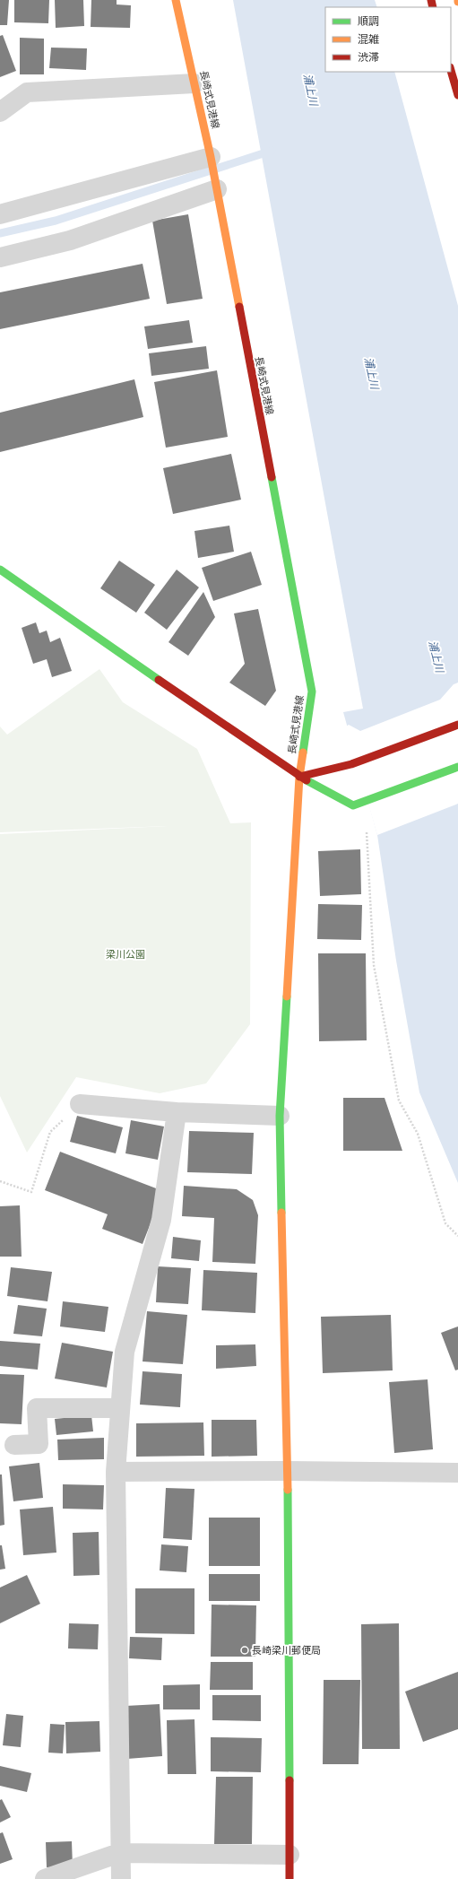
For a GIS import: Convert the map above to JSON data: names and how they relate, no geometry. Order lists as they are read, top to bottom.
{
  "streets": {
    "street": ["長崎式見港線"]
  },
  "water": ["浦上川"],
  "parks": ["梁川公園"],
  "places": ["長崎梁川郵便局"],
  "legend": ["順調", "混雑", "渋滞"]
}
